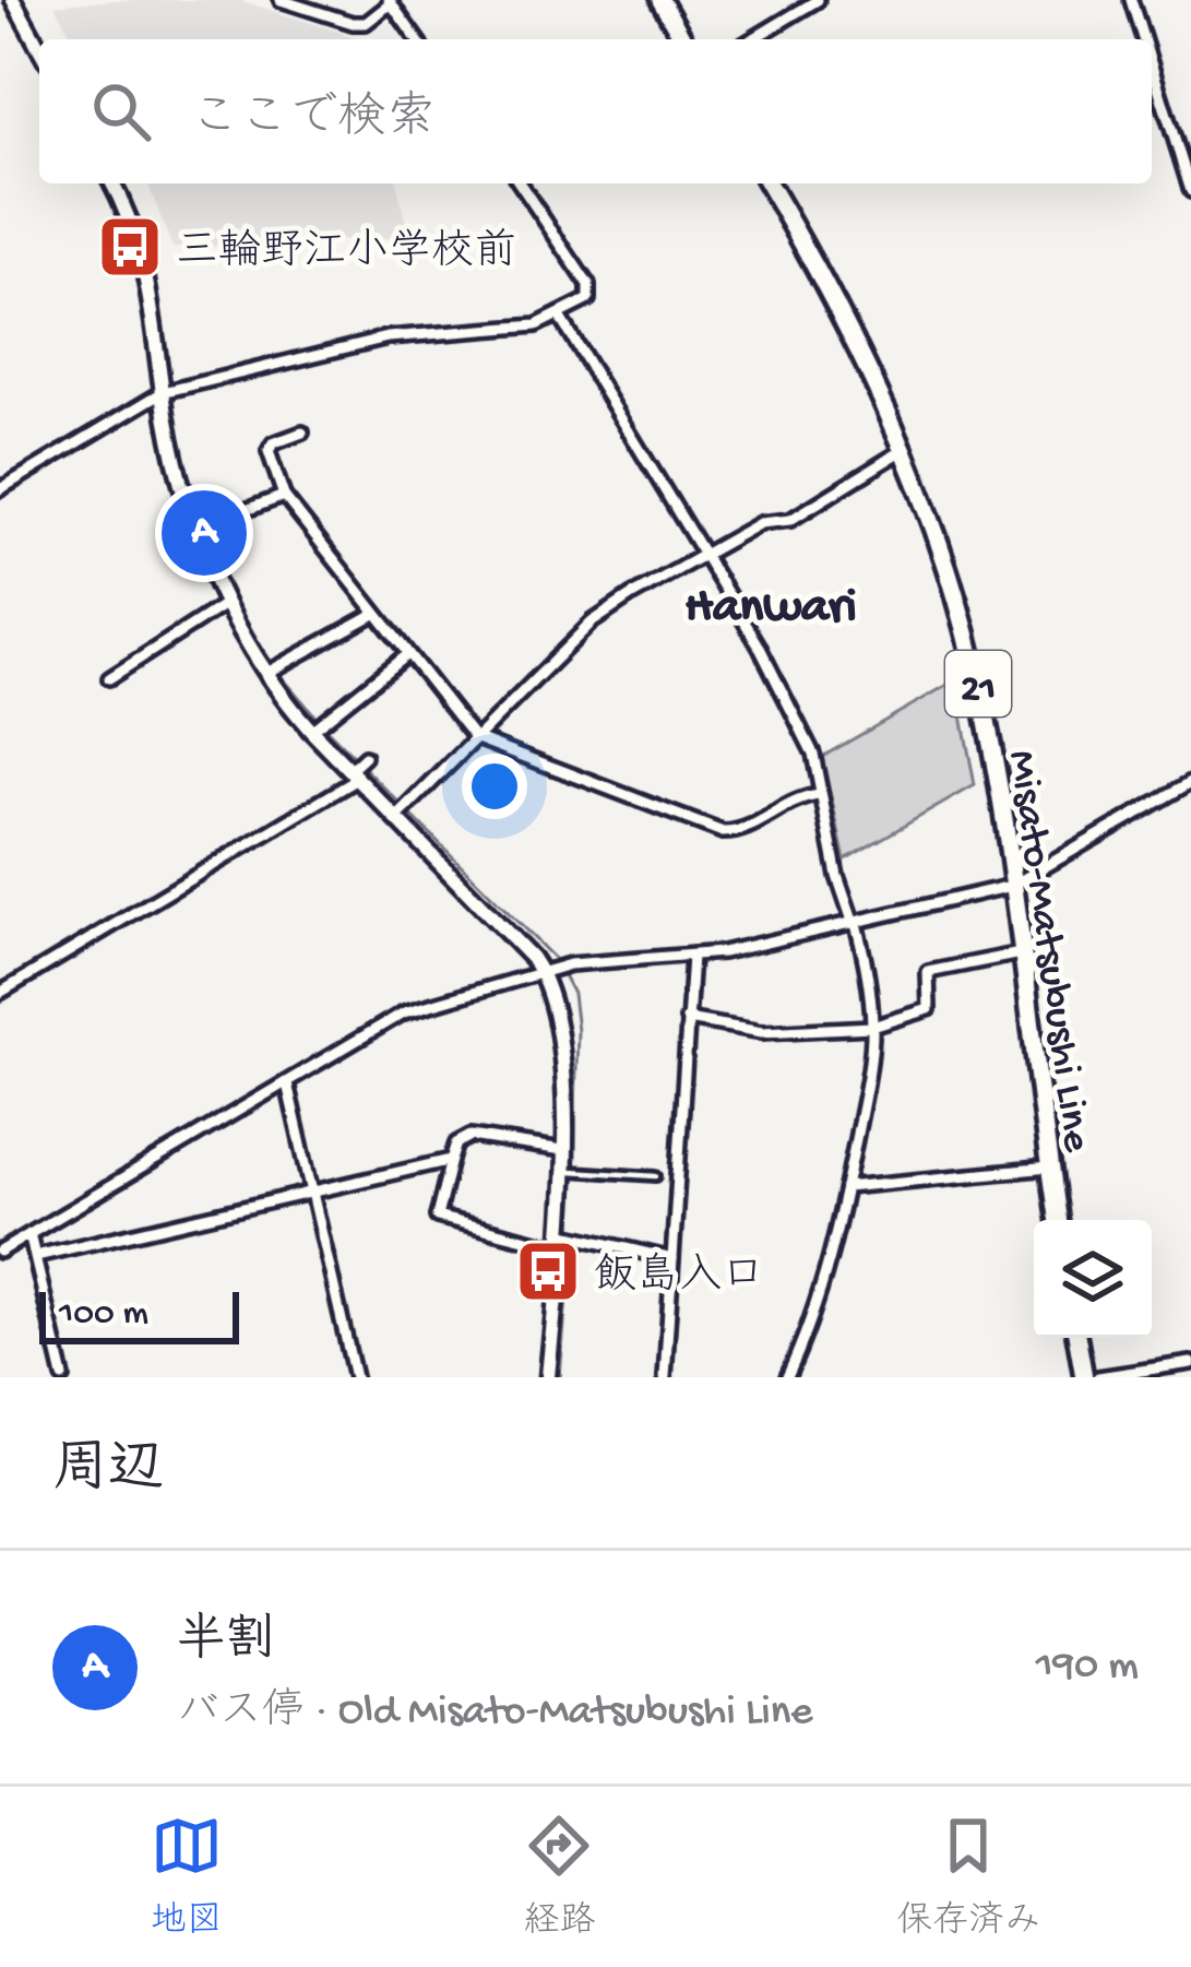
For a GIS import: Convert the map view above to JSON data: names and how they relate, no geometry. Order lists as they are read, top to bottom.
{
  "streets": {
    "main road": ["21", "Misato-Matsubushi Line"]
  },
  "districts": ["Hanwari"],
  "places": {
    "bus stop": ["三輪野江小学校前", "飯島入口"]
  },
  "scale_bar": "100 m",
  "page": {
    "search": "ここで検索",
    "pins": "A",
    "scale": "100 m",
    "heading": "周辺",
    "list": [
      {
        "mark": "A",
        "name": "半割",
        "note": "バス停 · Old Misato-Matsubushi Line",
        "value": "190 m"
      }
    ],
    "nav": ["地図", "経路", "保存済み"]
  }
}
